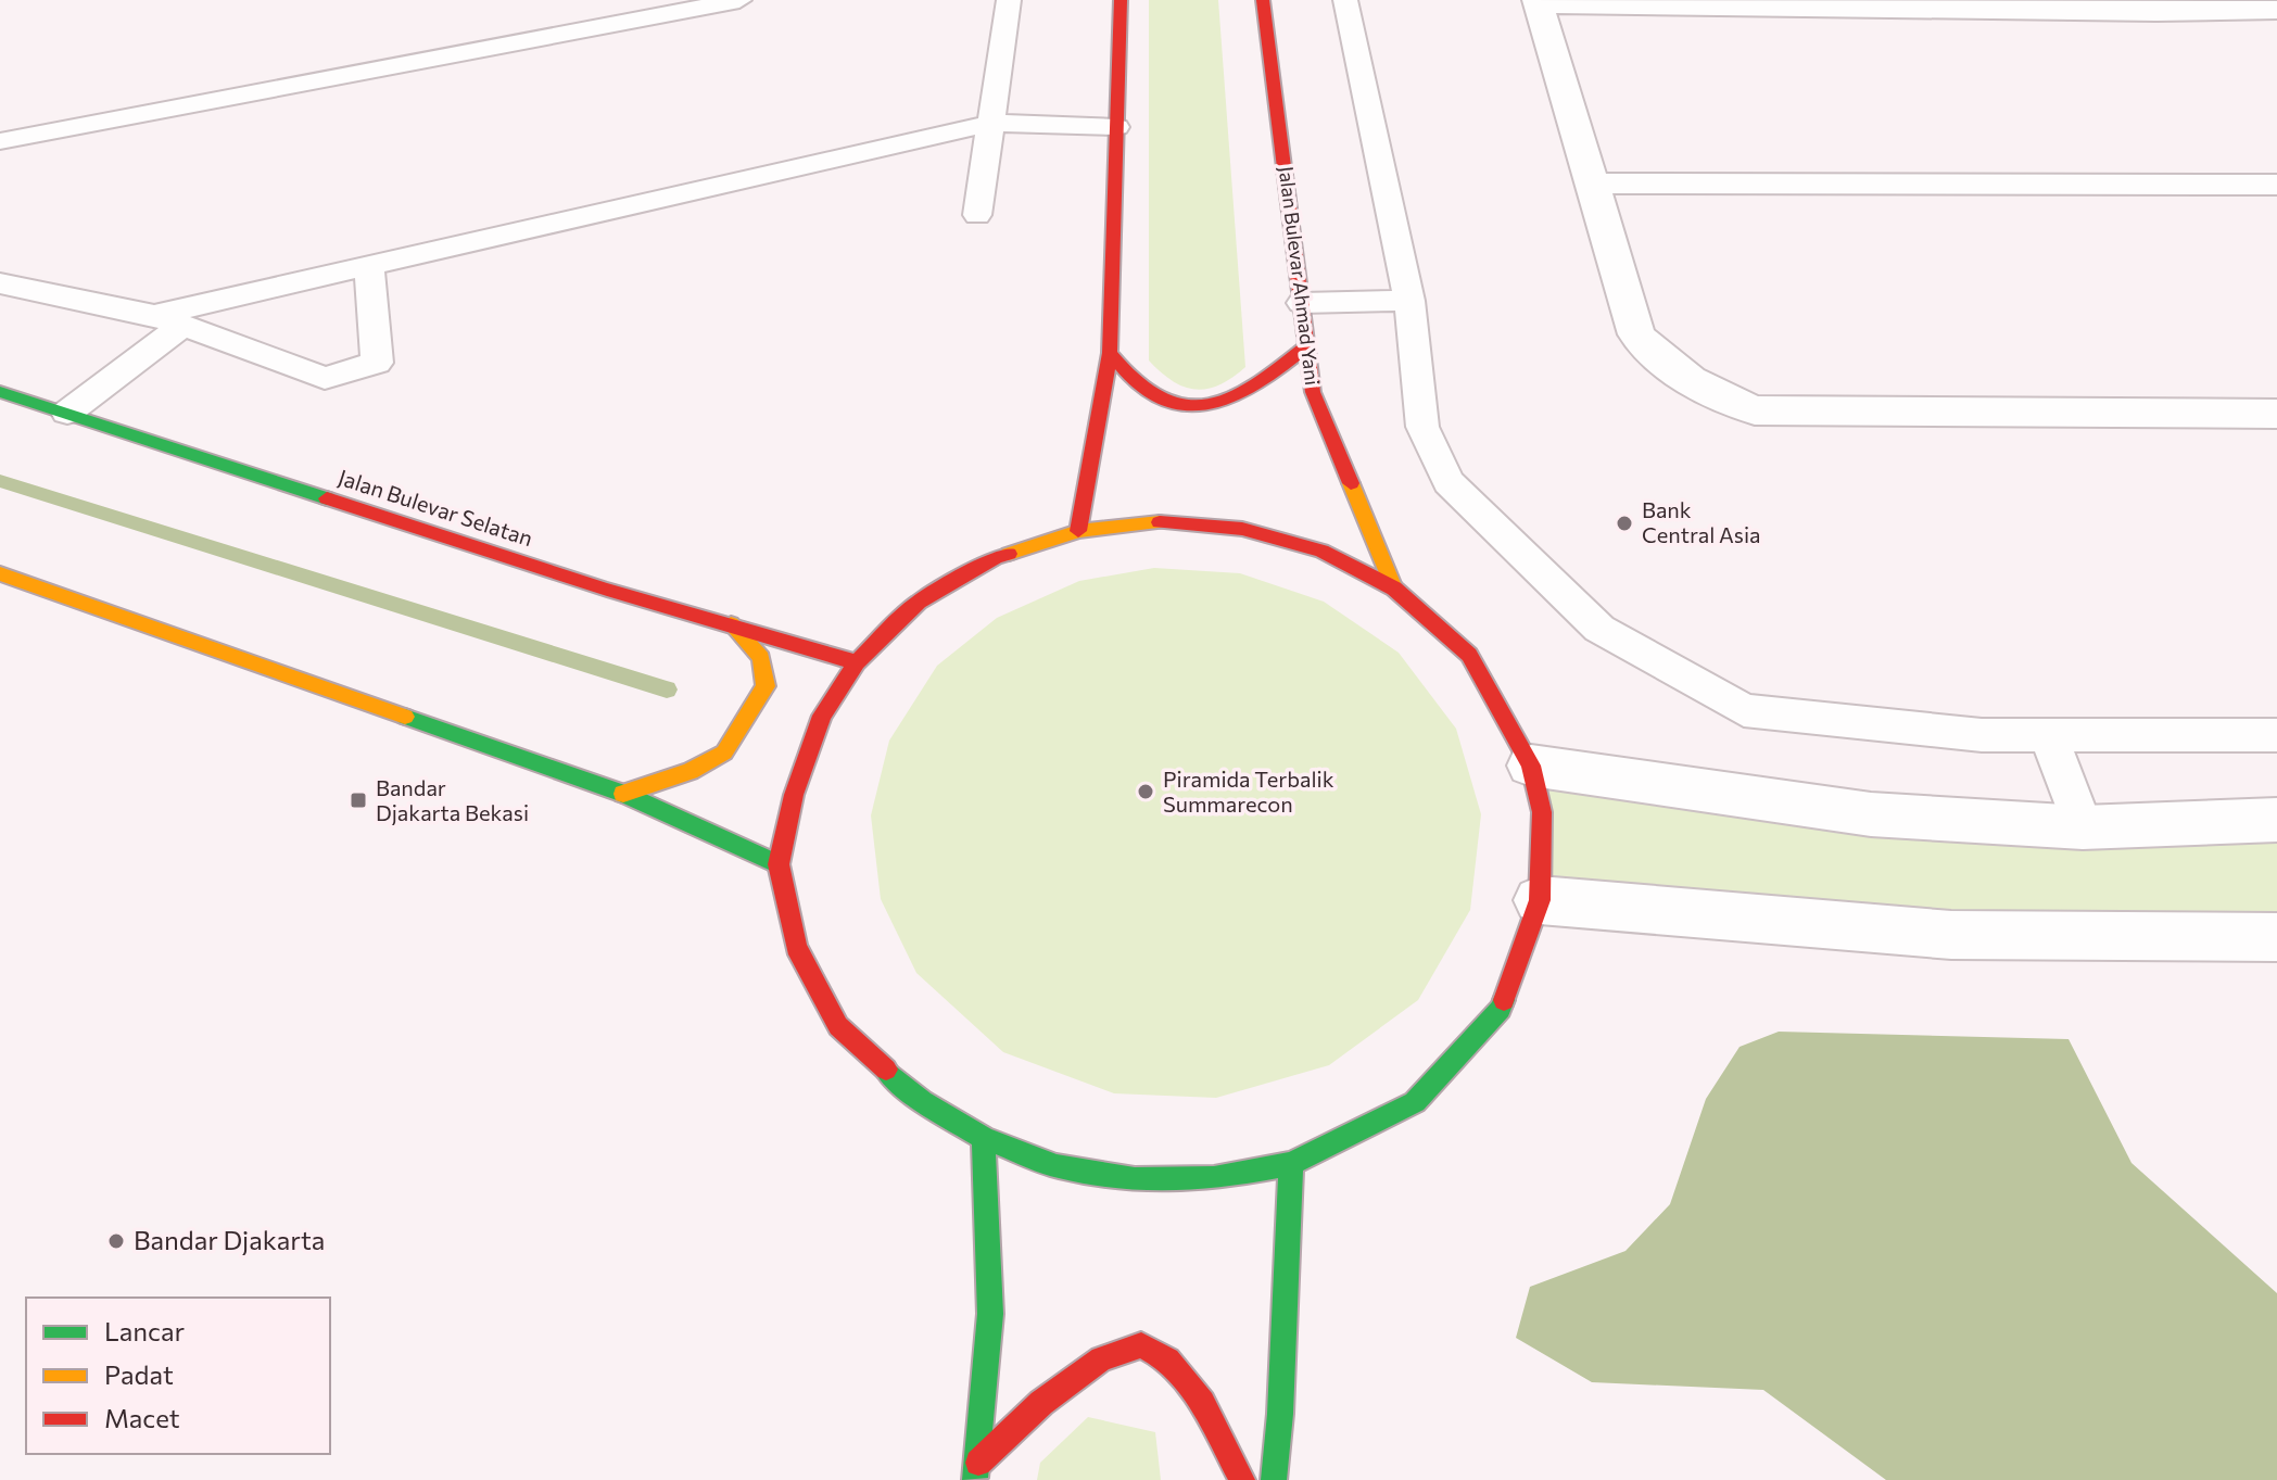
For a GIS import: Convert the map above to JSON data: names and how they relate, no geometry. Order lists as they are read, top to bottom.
{
  "streets": {
    "main road": ["Jalan Bulevar Ahmad Yani", "Jalan Bulevar Selatan"]
  },
  "places": {
    "other": ["Bank Central Asia", "Piramida Terbalik Summarecon", "Bandar Djakarta"],
    "transit": ["Bandar Djakarta Bekasi"]
  },
  "legend": ["Lancar", "Padat", "Macet"]
}
